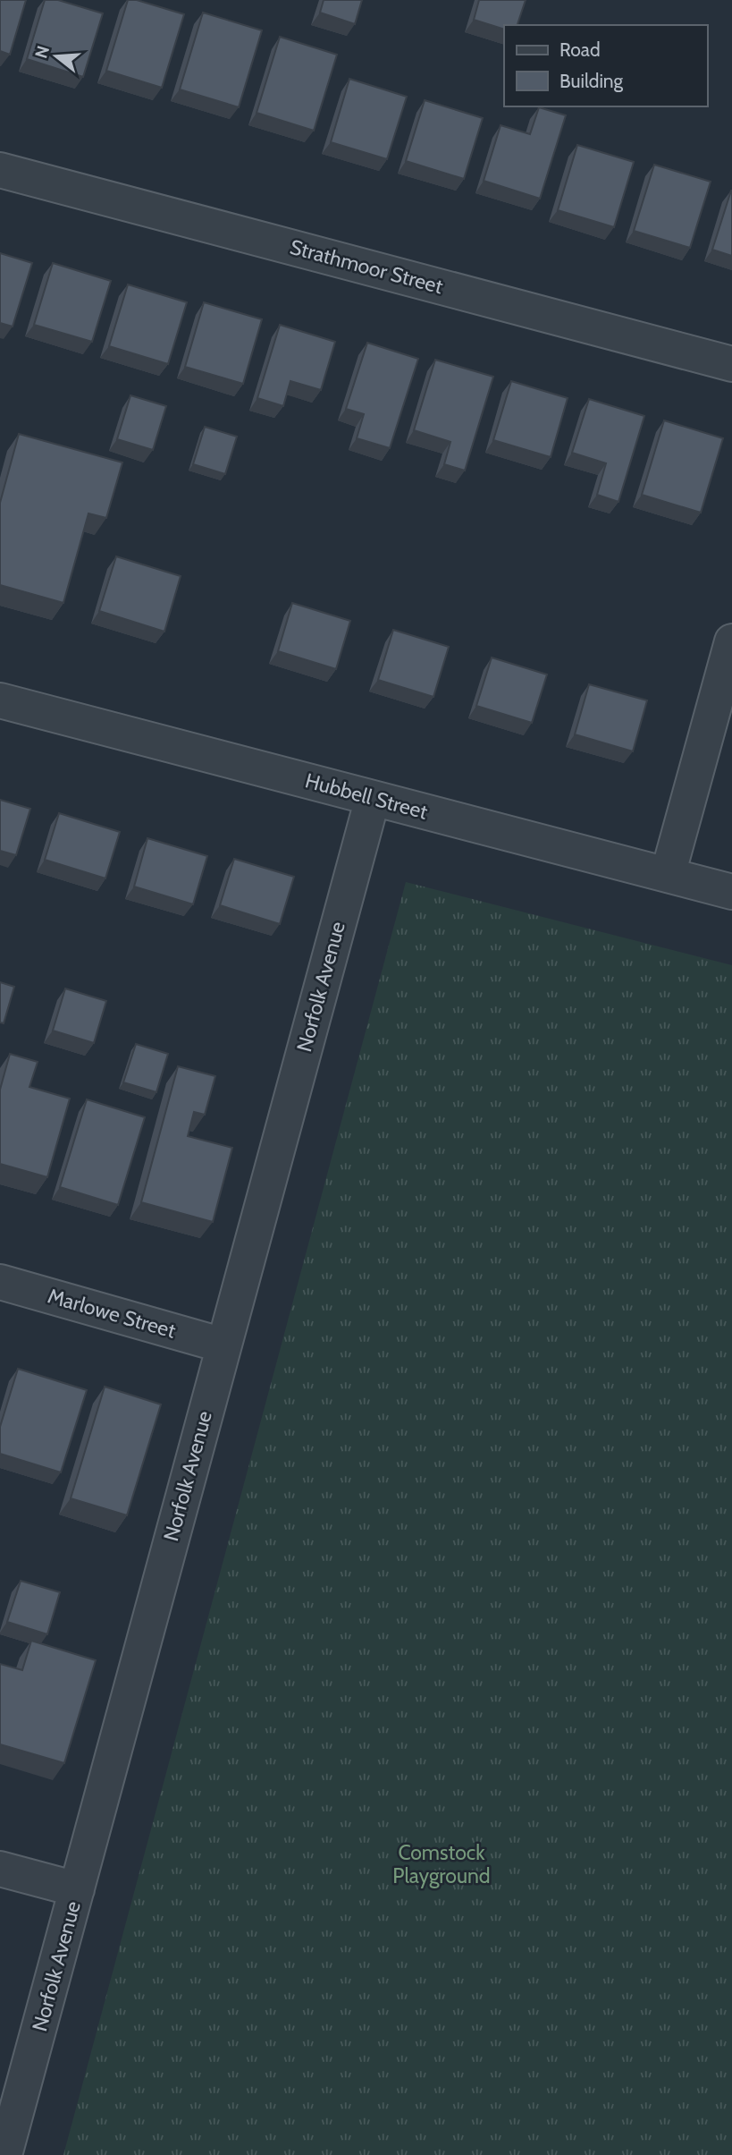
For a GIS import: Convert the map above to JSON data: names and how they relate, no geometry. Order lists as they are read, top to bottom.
{
  "streets": {
    "street": [
      "Strathmoor Street",
      "Hubbell Street",
      "Norfolk Avenue",
      "Marlowe Street"
    ]
  },
  "crossings": [
    ["Hubbell Street", "Norfolk Avenue"],
    ["Norfolk Avenue", "Marlowe Street"]
  ],
  "parks": ["Comstock Playground"],
  "legend": ["Road", "Building"],
  "north": "left"
}
